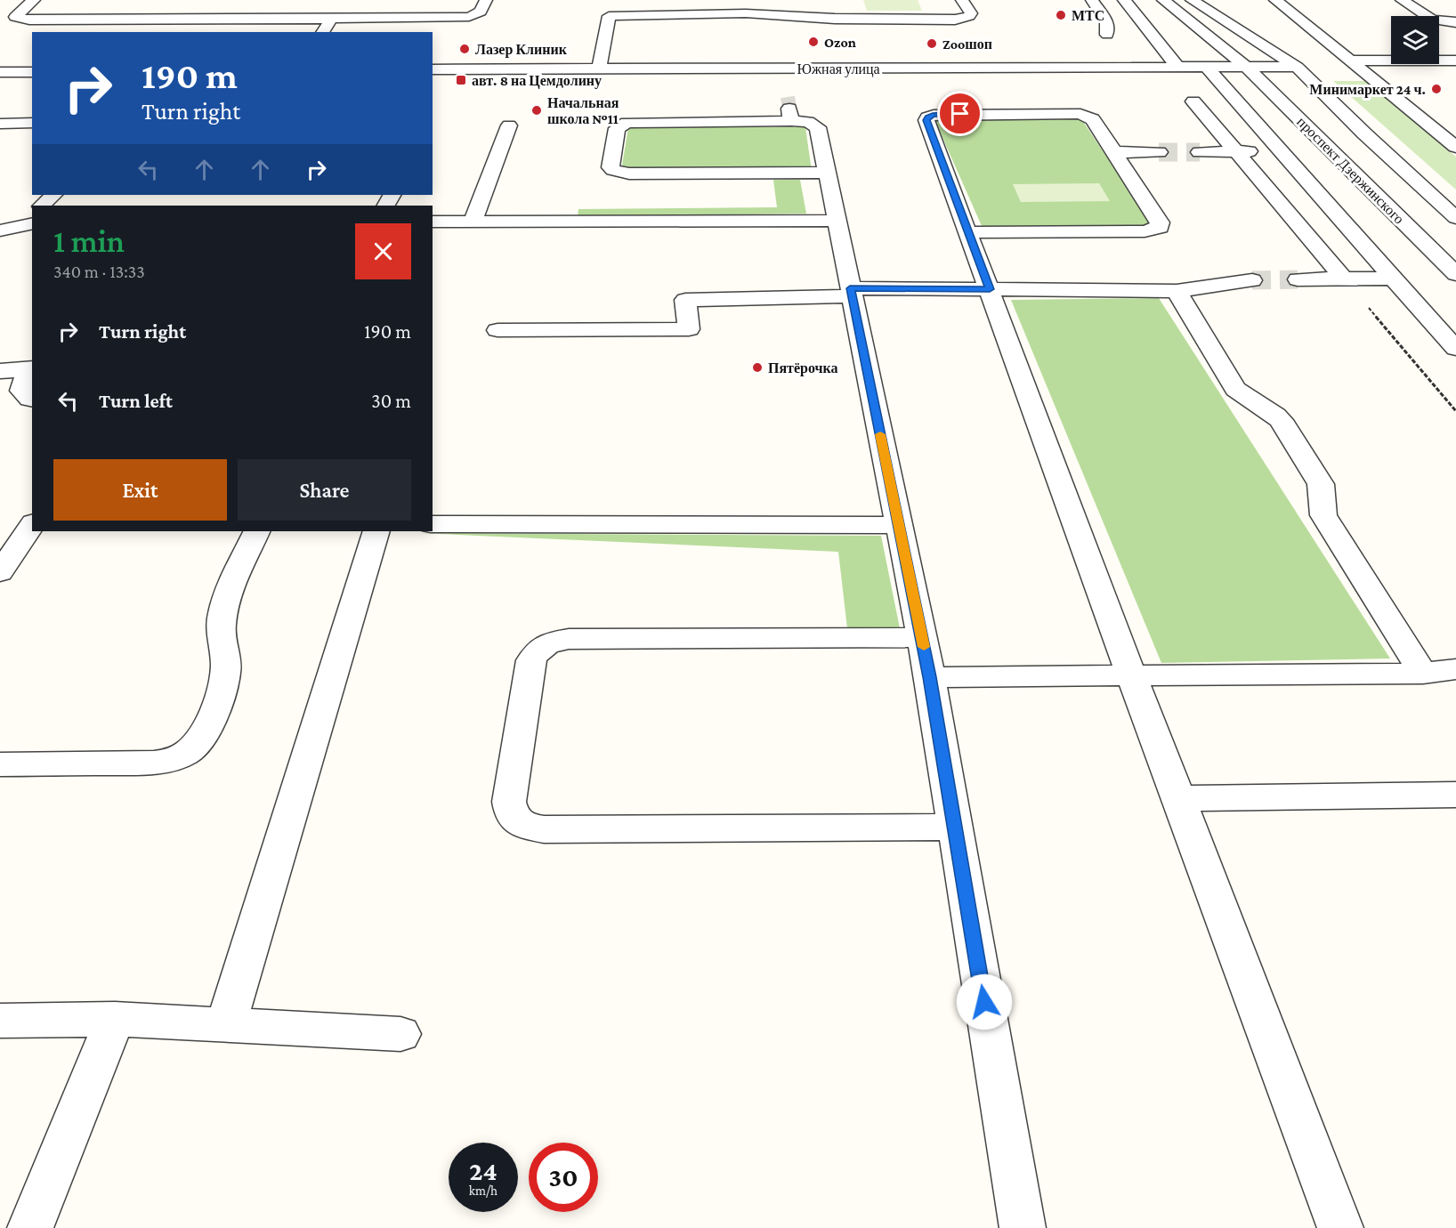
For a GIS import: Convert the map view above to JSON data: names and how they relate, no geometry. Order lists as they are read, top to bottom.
{
  "streets": {
    "street": ["Южная улица", "проспект Дзержинского"]
  },
  "crossings": [
    ["Южная улица", "проспект Дзержинского"]
  ],
  "places": {
    "other": [
      "МТС",
      "Ozon",
      "Zooшоп",
      "Лазер Клиник",
      "Минимаркет 24 ч.",
      "Начальная школа №11",
      "Пятёрочка"
    ],
    "transit": ["авт. 8 на Цемдолину"]
  },
  "page": {
    "turn": ["190 m", "Turn right"],
    "heading": ["1 min", "340 m · 13:33"],
    "list": [
      {
        "name": "Turn right",
        "value": "190 m"
      },
      {
        "name": "Turn left",
        "value": "30 m"
      }
    ],
    "buttons": ["Exit", "Share"],
    "speed": "24 km/h",
    "limit": "30"
  }
}
